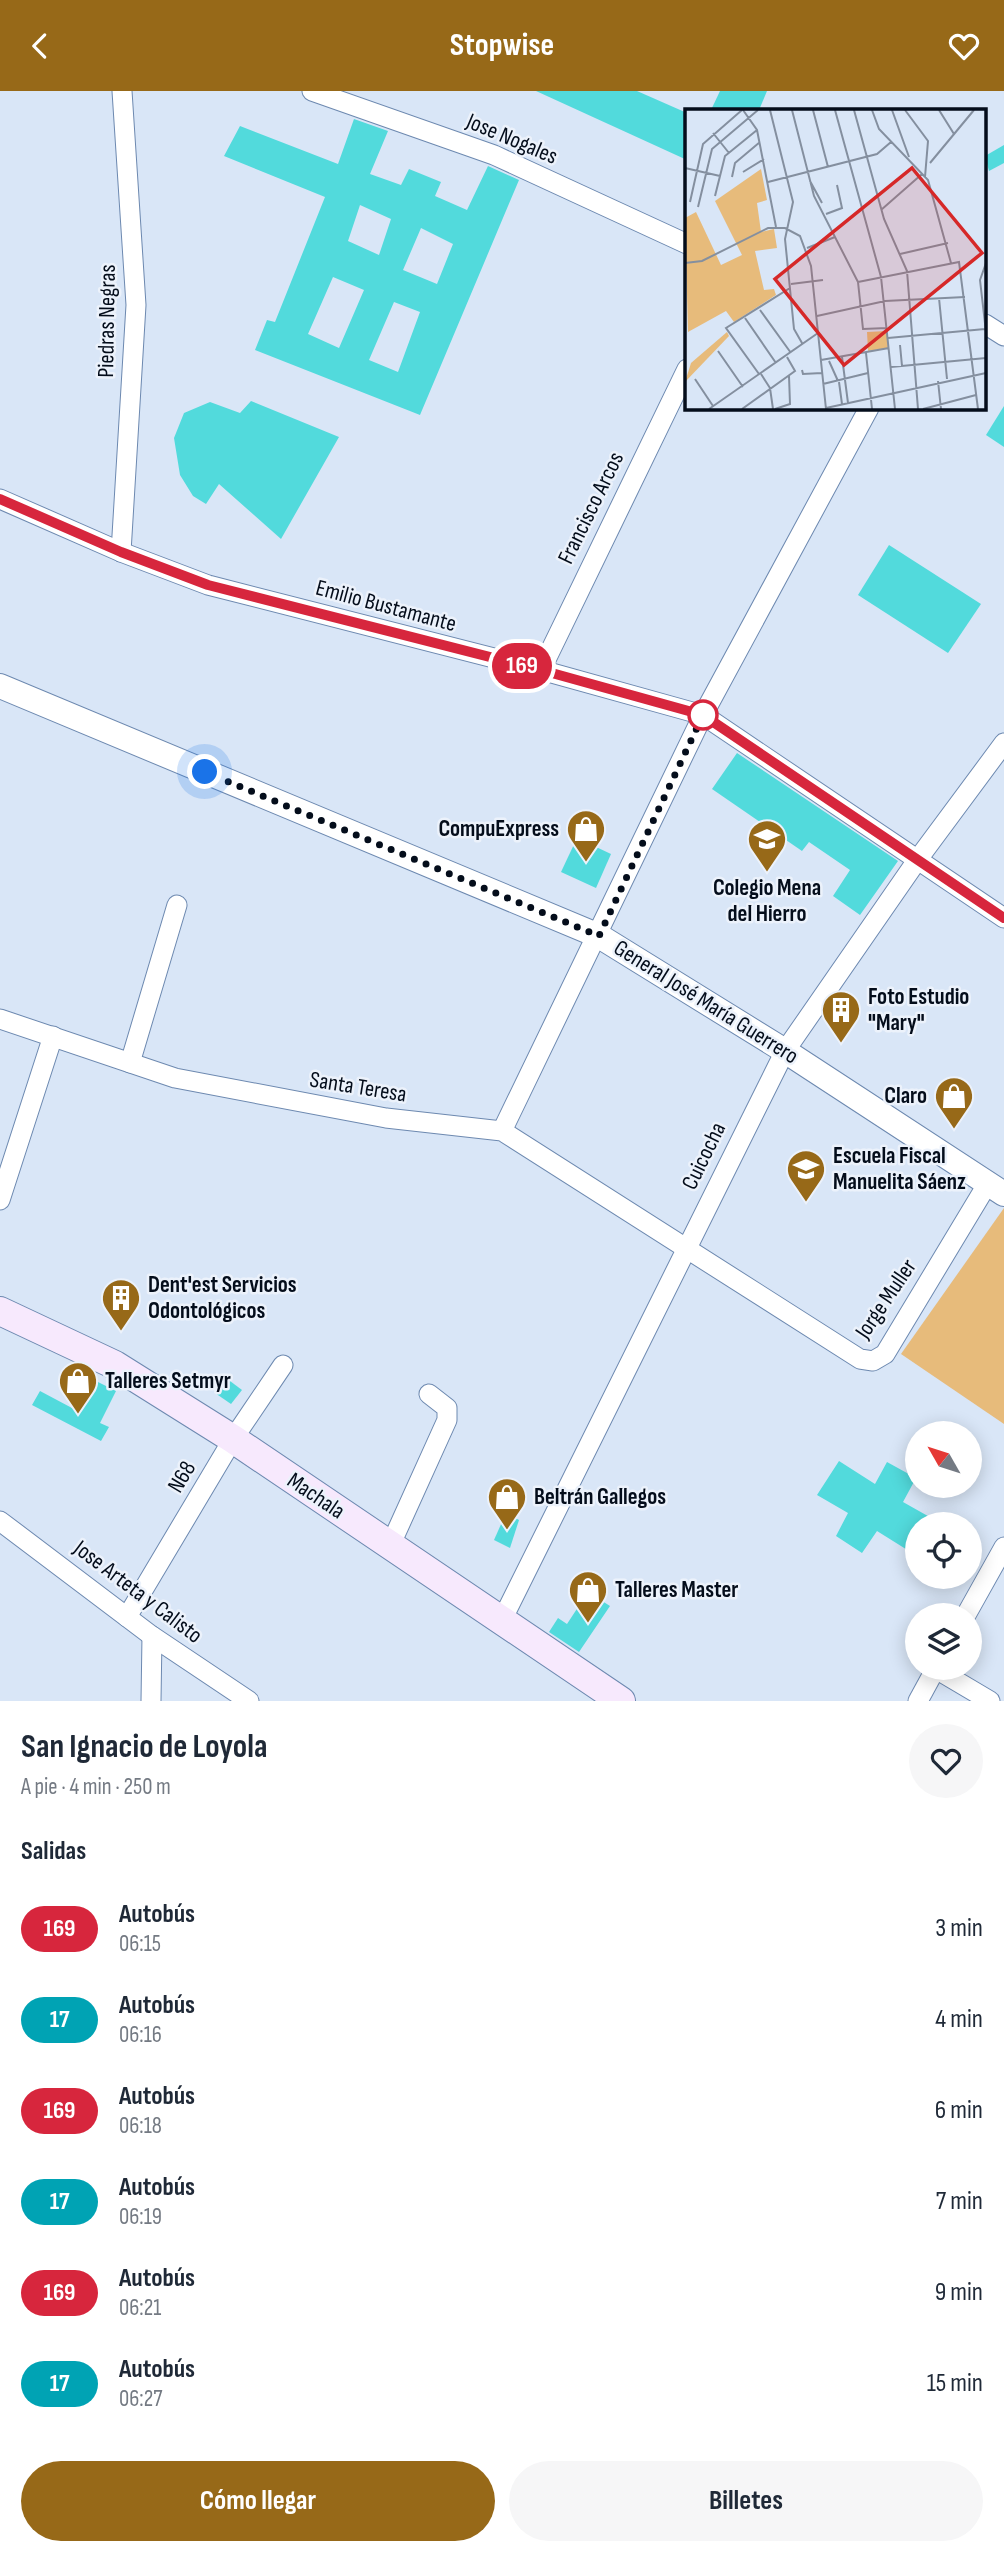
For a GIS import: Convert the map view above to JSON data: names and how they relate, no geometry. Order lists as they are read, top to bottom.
{
  "streets": {
    "main road": ["Machala"],
    "street": [
      "Jose Nogales",
      "Piedras Negras",
      "Francisco Arcos",
      "Emilio Bustamante",
      "General José María Guerrero",
      "Santa Teresa",
      "Cuicocha",
      "Jorge Muller",
      "N68",
      "Jose Arteta y Calisto"
    ]
  },
  "crossings": [
    ["Piedras Negras", "Emilio Bustamante"],
    ["Francisco Arcos", "Emilio Bustamante"],
    ["Emilio Bustamante", "Cuicocha"],
    ["General José María Guerrero", "Cuicocha"],
    ["General José María Guerrero", "Jorge Muller"],
    ["Santa Teresa", "Cuicocha"],
    ["Santa Teresa", "Jorge Muller"],
    ["Cuicocha", "Jorge Muller"],
    ["Cuicocha", "Machala"],
    ["N68", "Machala"],
    ["N68", "Jose Arteta y Calisto"]
  ],
  "places": {
    "shop": [
      "CompuExpress",
      "Claro",
      "Talleres Setmyr",
      "Beltrán Gallegos",
      "Talleres Master"
    ],
    "school or university": ["Colegio Mena del Hierro", "Escuela Fiscal Manuelita Sáenz"],
    "building": ["Foto Estudio \"Mary\"", "Dent'est Servicios Odontológicos"]
  },
  "lines": ["bus line 169"],
  "north": "top left",
  "page": {
    "header": "Stopwise",
    "on_map": "169",
    "heading": [
      ["San Ignacio de Loyola", "A pie · 4 min · 250 m"],
      "Salidas"
    ],
    "list": [
      {
        "mark": "169",
        "name": "Autobús",
        "note": "06:15",
        "value": "3 min"
      },
      {
        "mark": "17",
        "name": "Autobús",
        "note": "06:16",
        "value": "4 min"
      },
      {
        "mark": "169",
        "name": "Autobús",
        "note": "06:18",
        "value": "6 min"
      },
      {
        "mark": "17",
        "name": "Autobús",
        "note": "06:19",
        "value": "7 min"
      },
      {
        "mark": "169",
        "name": "Autobús",
        "note": "06:21",
        "value": "9 min"
      },
      {
        "mark": "17",
        "name": "Autobús",
        "note": "06:27",
        "value": "15 min"
      }
    ],
    "buttons": ["Cómo llegar", "Billetes"]
  }
}
